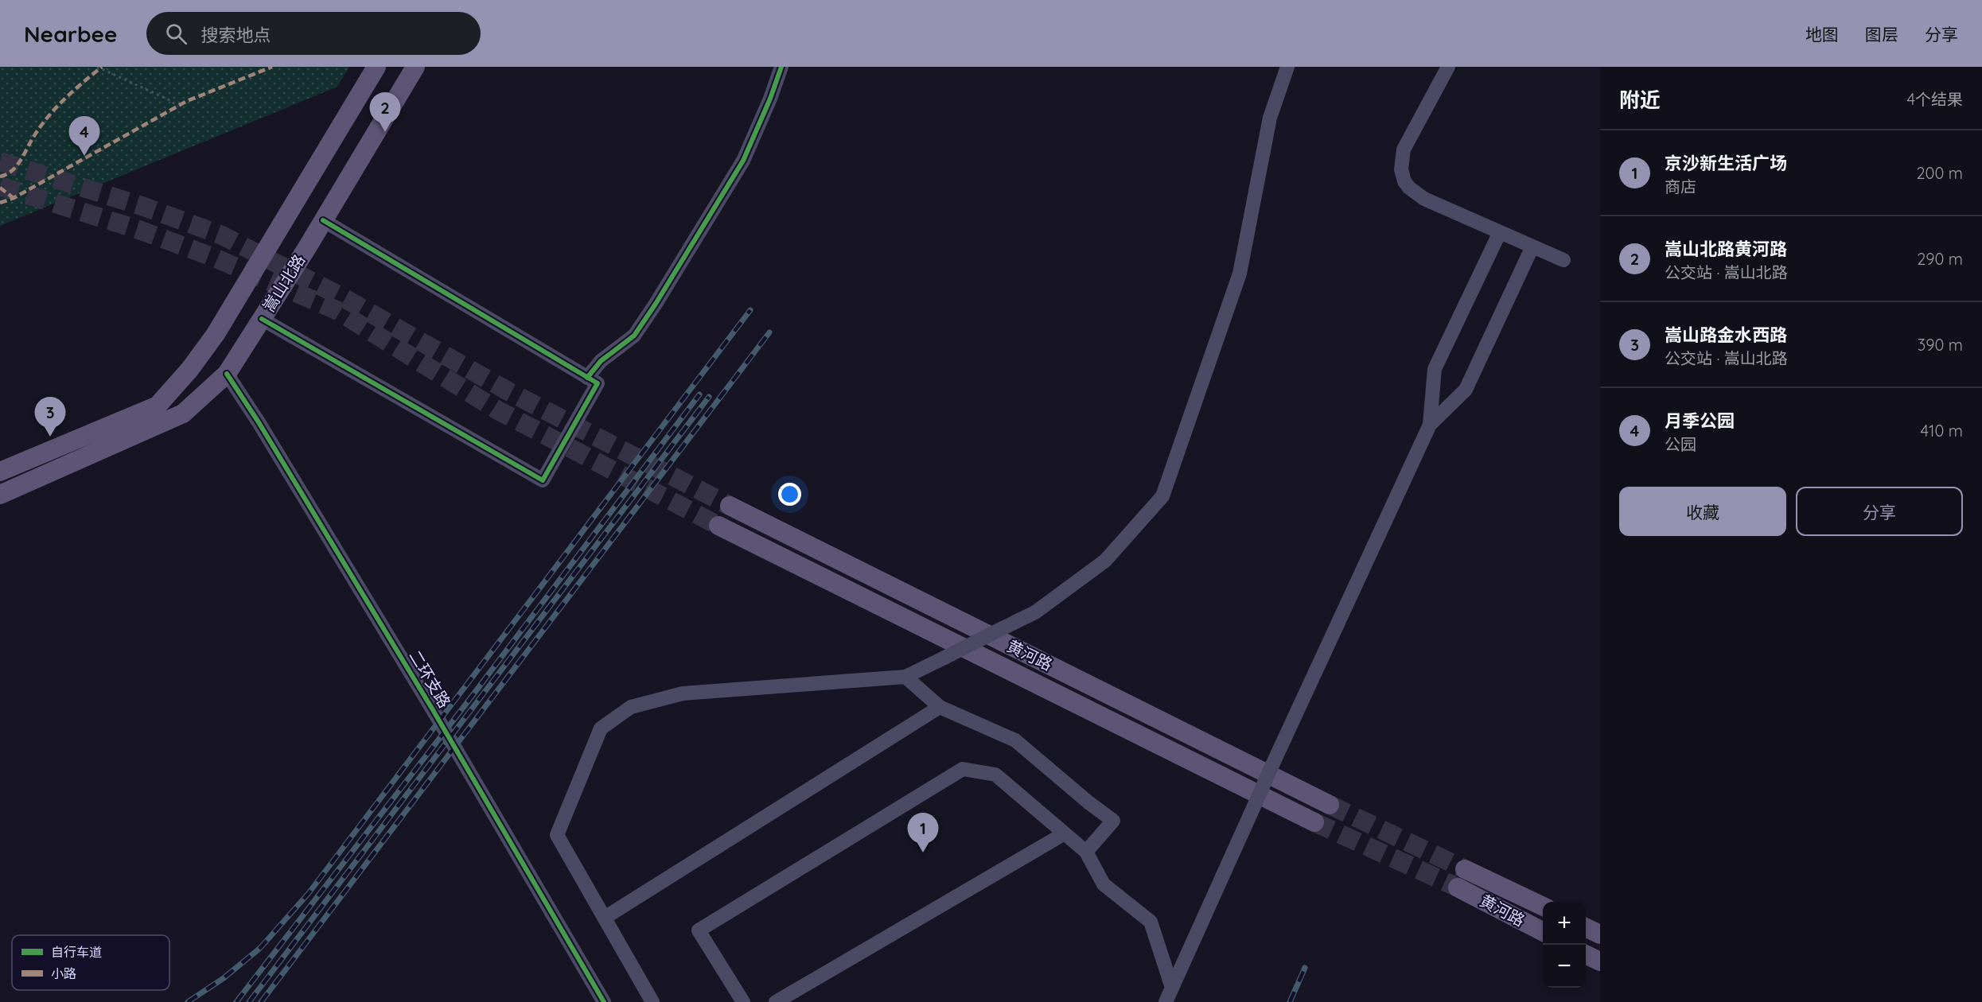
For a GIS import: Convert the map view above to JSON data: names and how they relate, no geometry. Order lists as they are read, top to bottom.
{
  "streets": {
    "main road": ["嵩山北路", "黄河路"],
    "street": ["二环支路"]
  },
  "crossings": [
    ["嵩山北路", "二环支路"]
  ],
  "legend": ["自行车道", "小路"],
  "page": {
    "header": "Nearbee",
    "search": "搜索地点",
    "nav": ["地图", "图层", "分享"],
    "heading": ["附近", "4个结果"],
    "pins": [
      "2",
      "4",
      "3",
      "1"
    ],
    "list": [
      {
        "mark": "1",
        "name": "京沙新生活广场",
        "note": "商店",
        "value": "200 m"
      },
      {
        "mark": "2",
        "name": "嵩山北路黄河路",
        "note": "公交站 · 嵩山北路",
        "value": "290 m"
      },
      {
        "mark": "3",
        "name": "嵩山路金水西路",
        "note": "公交站 · 嵩山北路",
        "value": "390 m"
      },
      {
        "mark": "4",
        "name": "月季公园",
        "note": "公园",
        "value": "410 m"
      }
    ],
    "buttons": ["收藏", "分享"],
    "map_buttons": ["+", "−"]
  }
}
